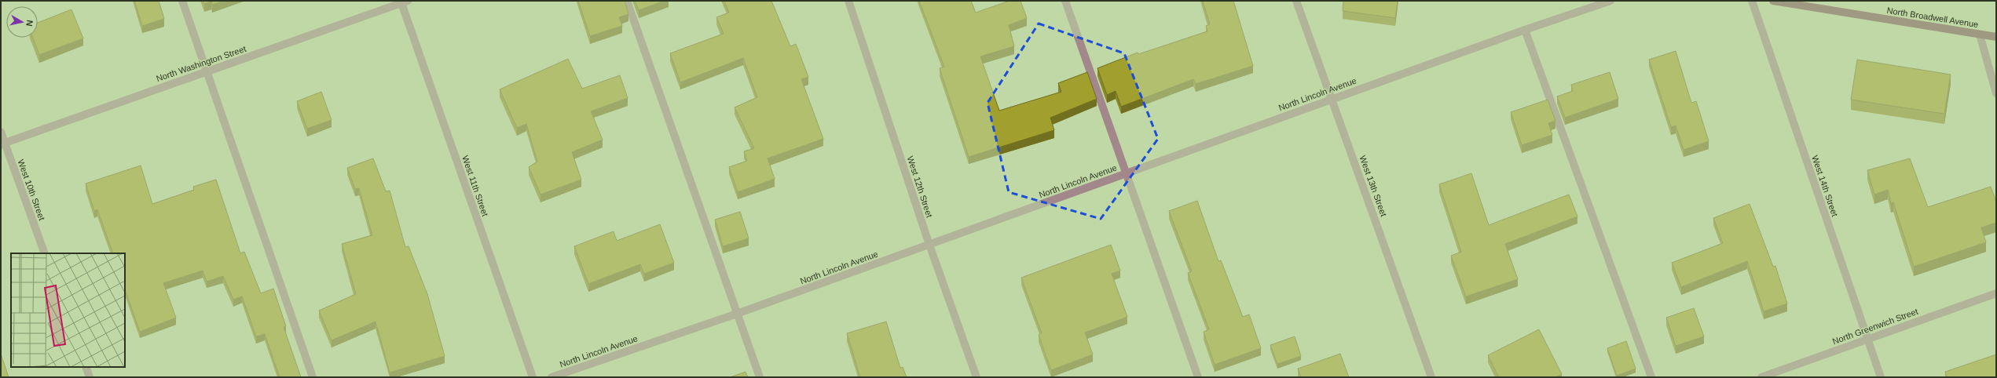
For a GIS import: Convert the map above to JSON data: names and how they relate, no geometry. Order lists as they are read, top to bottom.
{
  "streets": {
    "main road": ["North Broadwell Avenue"],
    "street": [
      "North Washington Street",
      "North Lincoln Avenue",
      "West 11th Street",
      "West 13th Street",
      "West 14th Street",
      "West 12th Street",
      "West 10th Street",
      "North Greenwich Street"
    ]
  },
  "crossings": [
    ["North Washington Street", "West 11th Street"],
    ["North Washington Street", "West 10th Street"],
    ["North Lincoln Avenue", "West 13th Street"],
    ["North Lincoln Avenue", "West 12th Street"],
    ["West 14th Street", "North Greenwich Street"]
  ],
  "north": "right"
}
